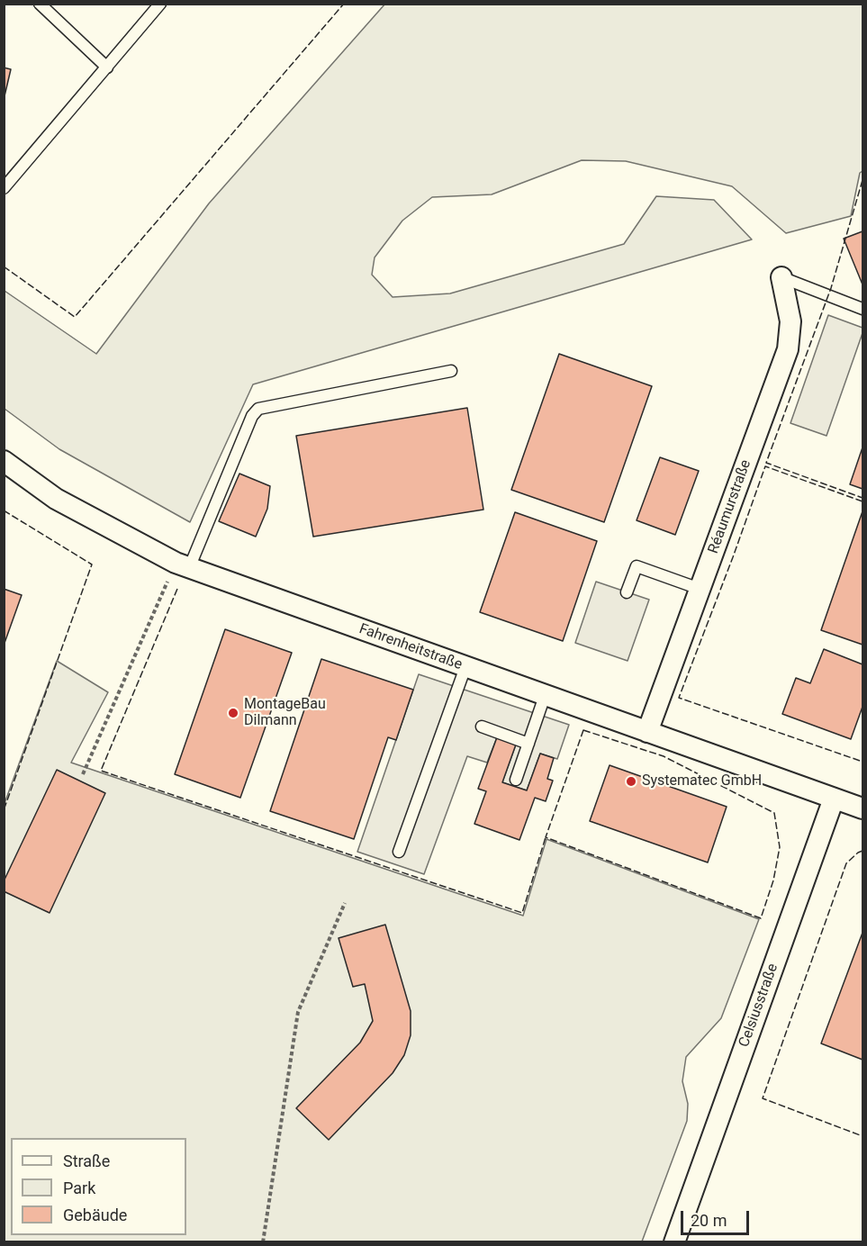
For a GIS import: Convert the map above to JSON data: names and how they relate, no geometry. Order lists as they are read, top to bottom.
{
  "streets": {
    "street": ["Réaumurstraße", "Fahrenheitstraße", "Celsiusstraße"]
  },
  "crossings": [
    ["Réaumurstraße", "Fahrenheitstraße"],
    ["Fahrenheitstraße", "Celsiusstraße"]
  ],
  "places": ["MontageBau Dilmann", "Systematec GmbH"],
  "legend": ["Straße", "Park", "Gebäude"],
  "scale_bar": "20 m"
}
